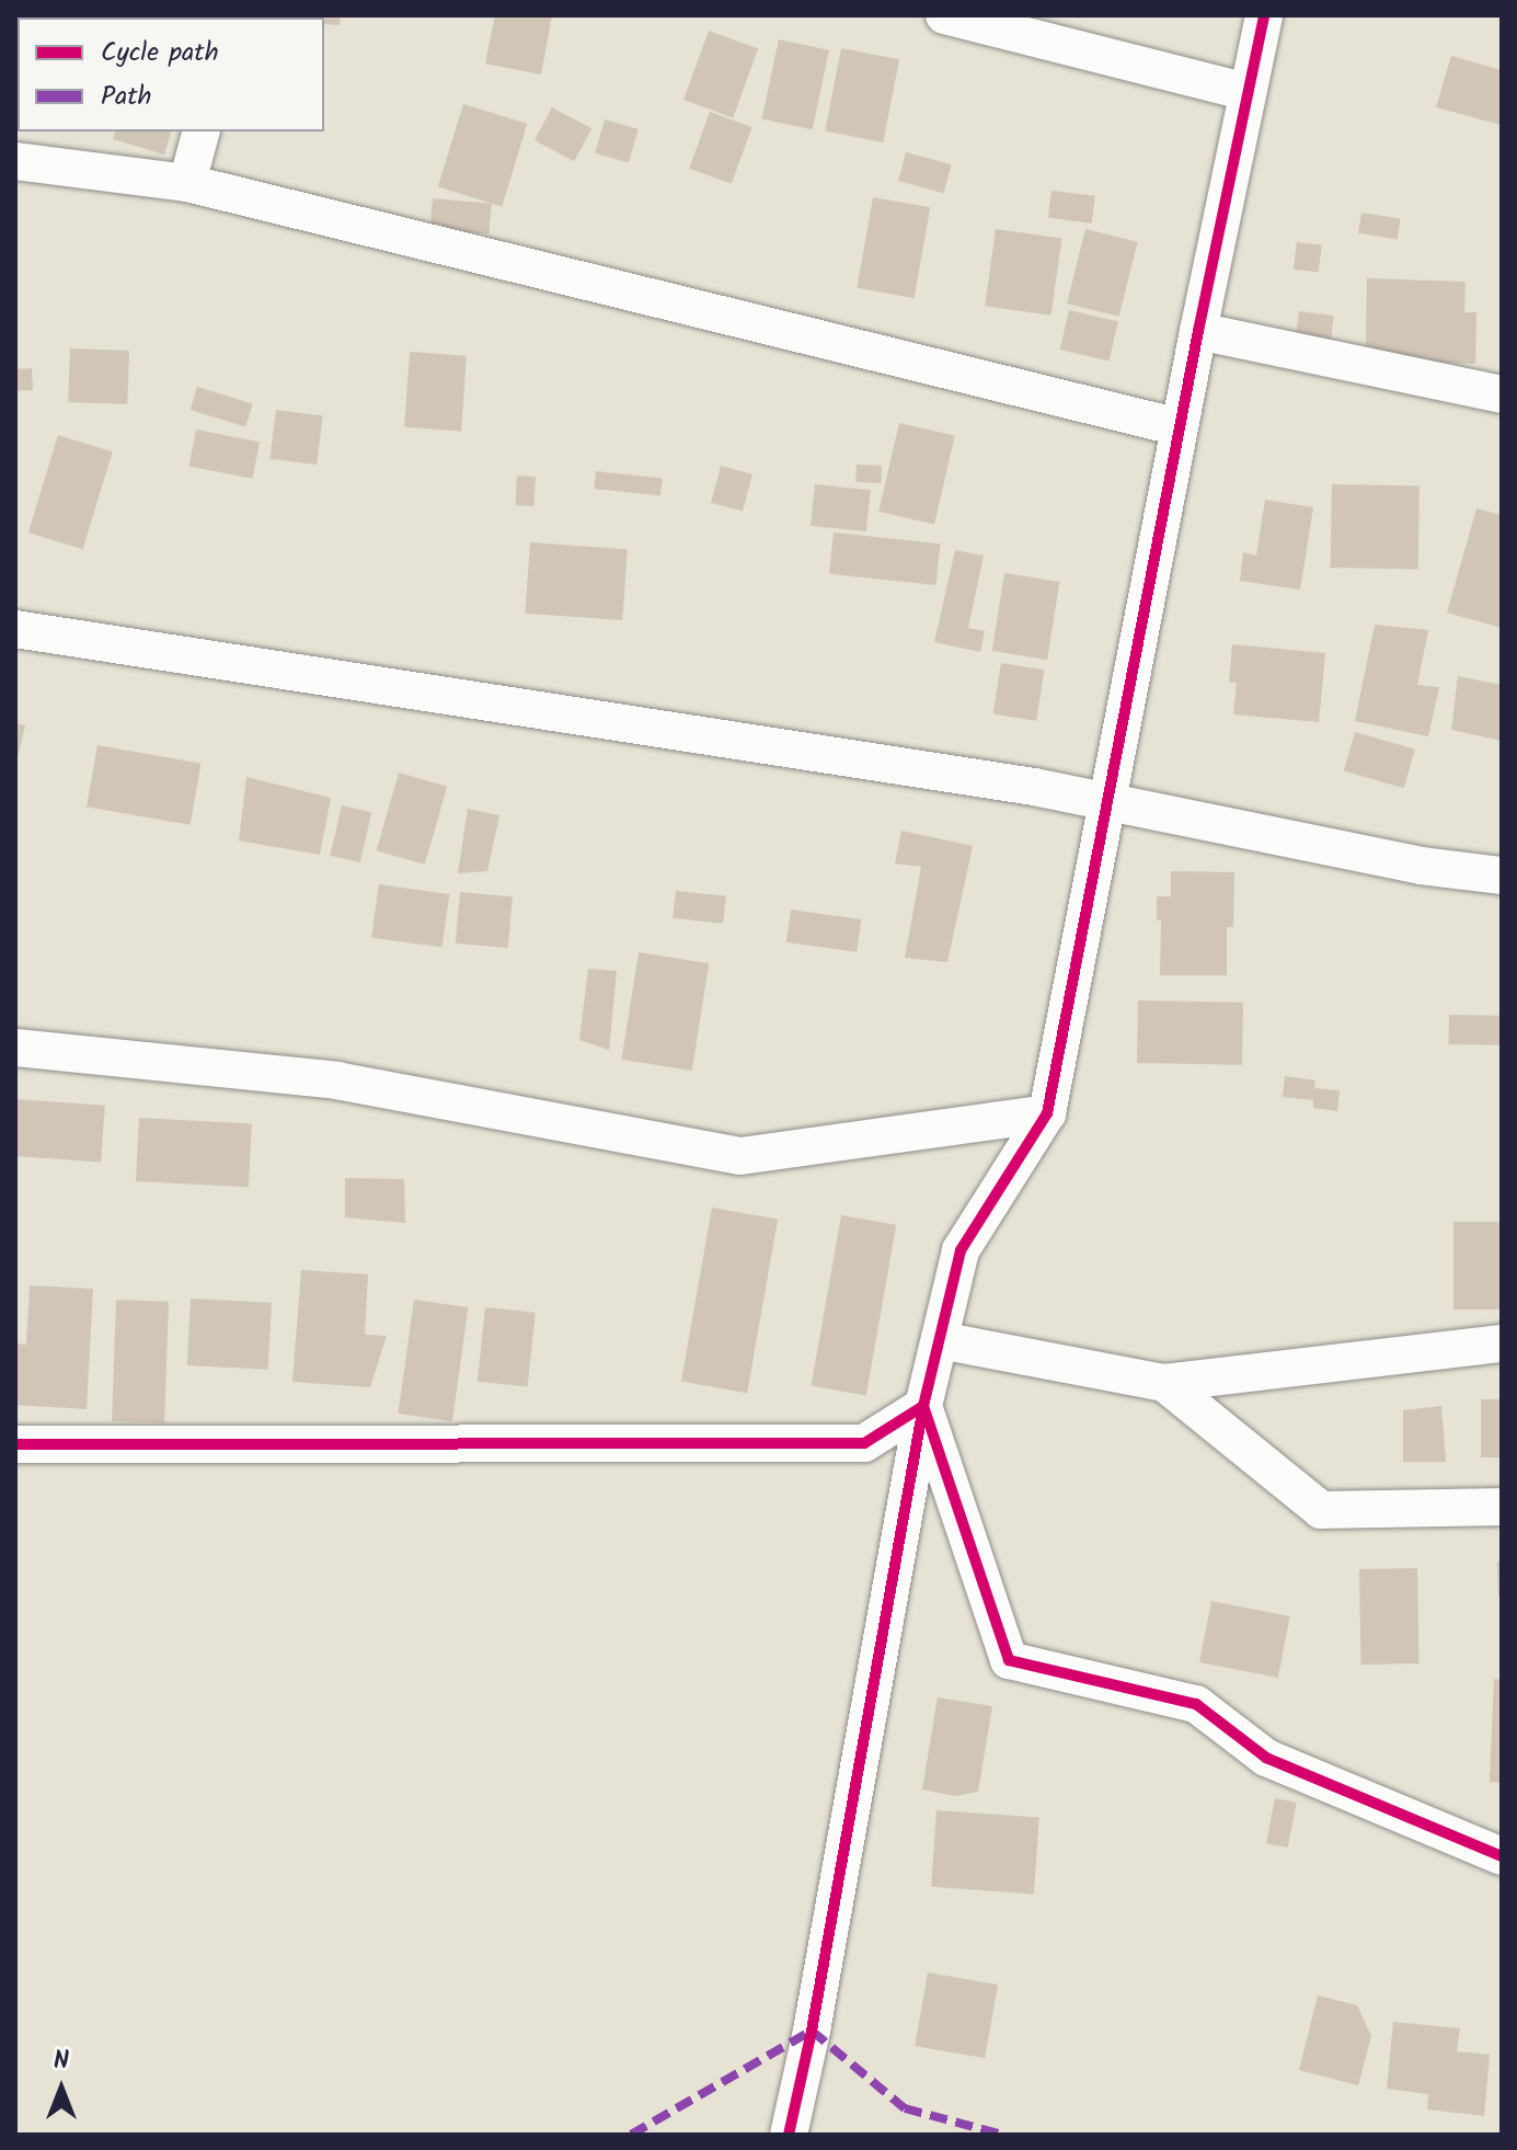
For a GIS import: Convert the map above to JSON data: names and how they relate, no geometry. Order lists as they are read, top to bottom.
{
  "legend": ["Cycle path", "Path"],
  "north": "top"
}
